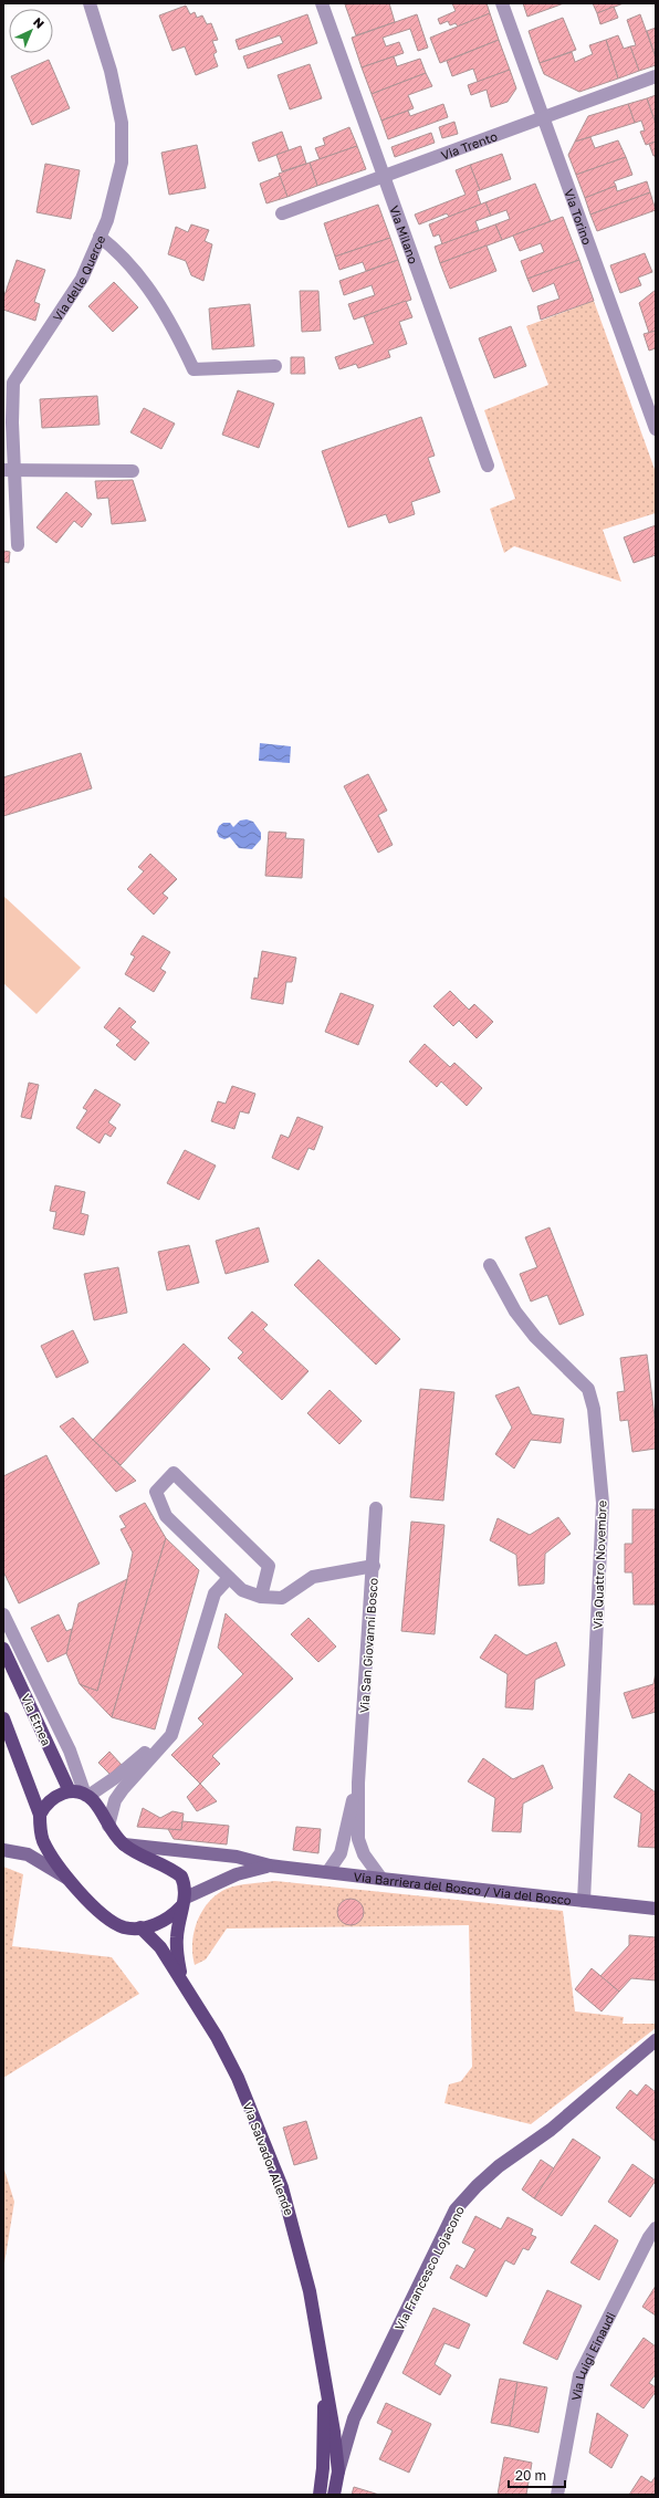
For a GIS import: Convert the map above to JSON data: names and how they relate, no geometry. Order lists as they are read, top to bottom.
{
  "streets": {
    "main road": [
      "Via Etnea",
      "Via Barriera del Bosco / Via del Bosco",
      "Via Salvador Allende",
      "Via Francesco Lojacono"
    ],
    "street": [
      "Via Trento",
      "Via Torino",
      "Via Milano",
      "Via delle Querce",
      "Via Quattro Novembre",
      "Via San Giovanni Bosco",
      "Via Luigi Einaudi"
    ]
  },
  "crossings": [
    ["Via Trento", "Via Torino"],
    ["Via Trento", "Via Milano"],
    ["Via Quattro Novembre", "Via Barriera del Bosco / Via del Bosco"]
  ],
  "scale_bar": "20 m",
  "north": "top right"
}
